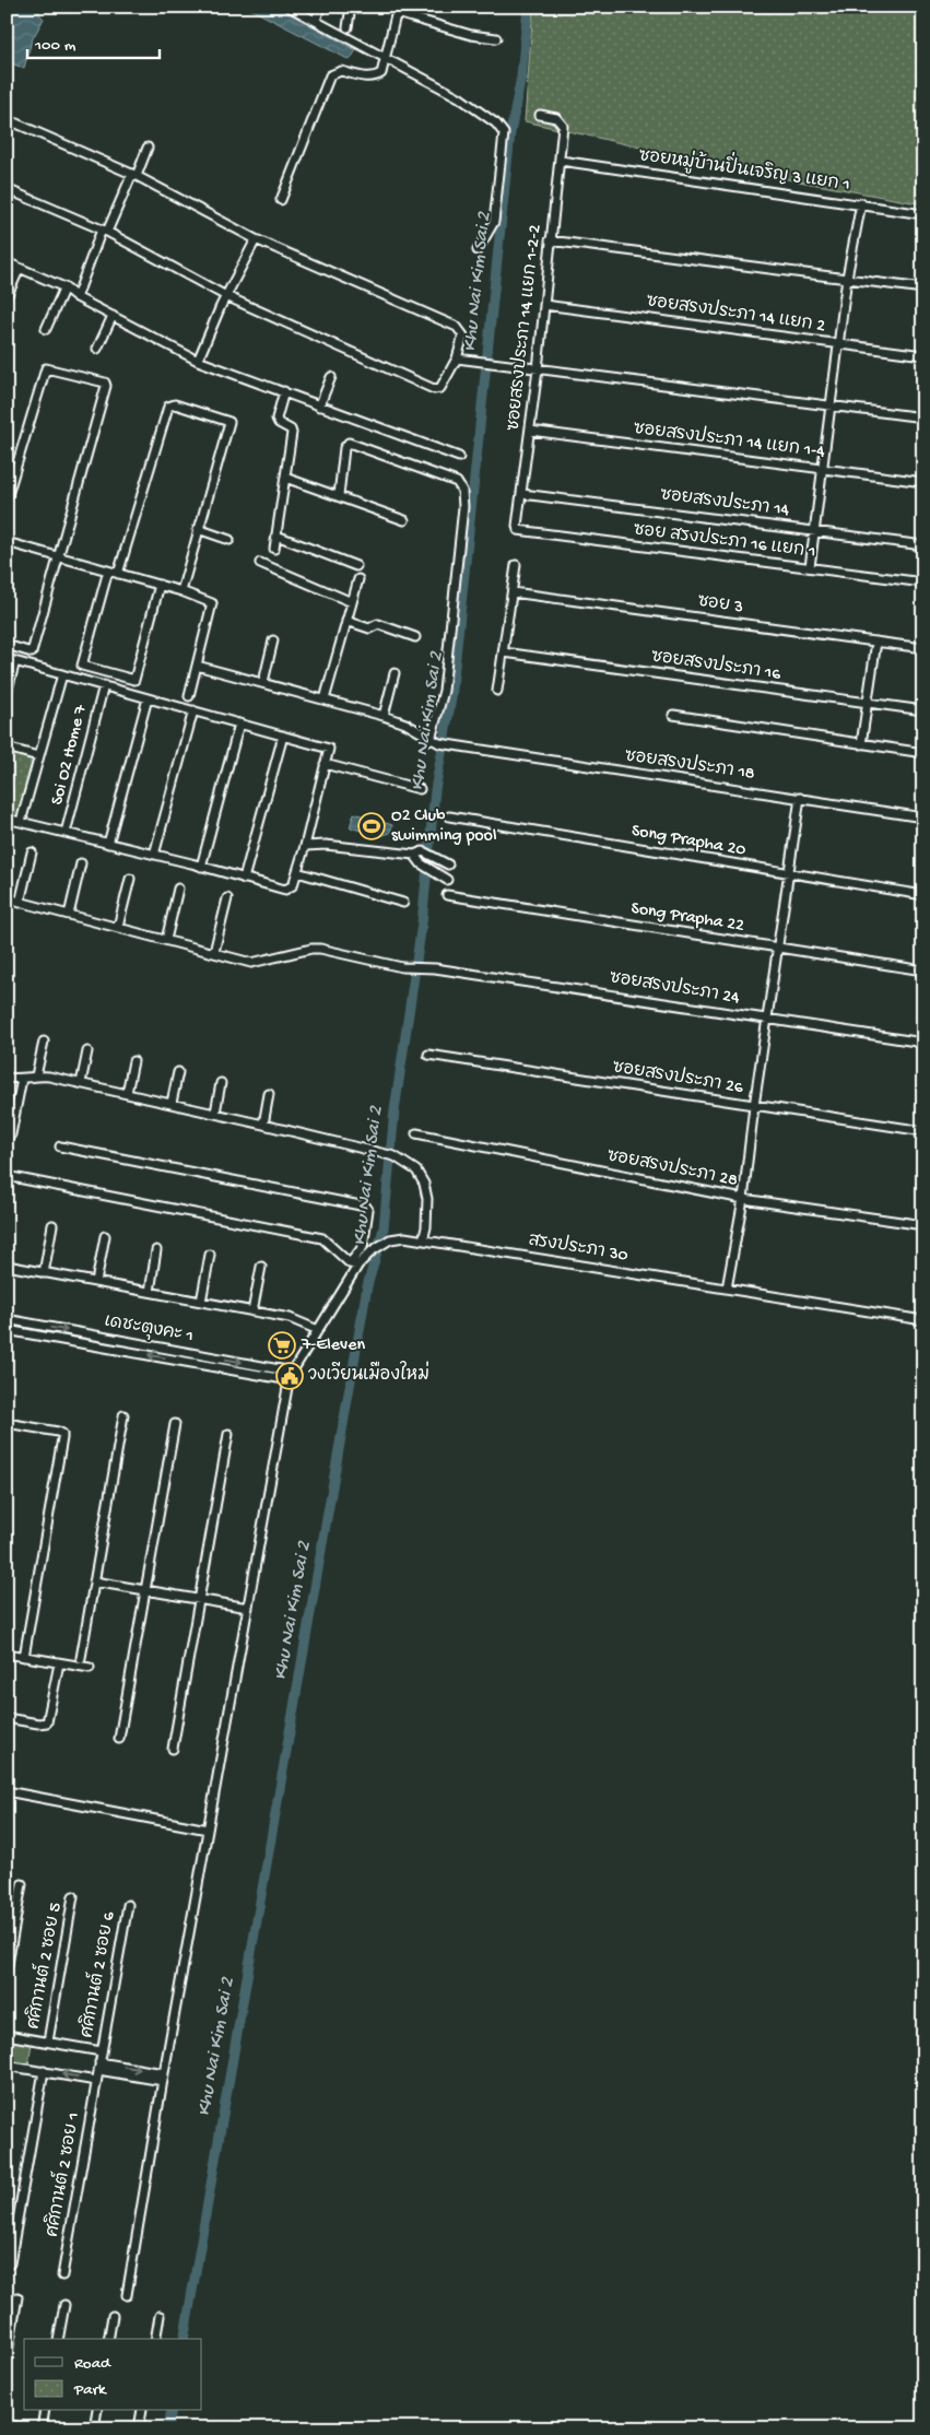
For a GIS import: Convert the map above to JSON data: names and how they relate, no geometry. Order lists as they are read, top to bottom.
{
  "streets": {
    "street": [
      "ซอยหมู่บ้านปิ่นเจริญ 3 แยก 1",
      "ซอยสรงประภา 14 แยก 2",
      "ซอยสรงประภา 14 แยก 1-2-2",
      "ซอยสรงประภา 14 แยก 1-4",
      "ซอยสรงประภา 14",
      "ซอย สรงประภา 16 แยก 1",
      "ซอย 3",
      "ซอยสรงประภา 16",
      "Soi O2 Home 7",
      "ซอยสรงประภา 18",
      "Song Prapha 20",
      "Song Prapha 22",
      "ซอยสรงประภา 24",
      "ซอยสรงประภา 26",
      "ซอยสรงประภา 28",
      "สรงประภา 30",
      "เดชะตุงคะ 1",
      "ศศิกานต์ 2 ซอย 5",
      "ศศิกานต์ 2 ซอย 6",
      "ศศิกานต์ 2 ซอย 1"
    ]
  },
  "crossings": [
    ["ซอยหมู่บ้านปิ่นเจริญ 3 แยก 1", "ซอยสรงประภา 14 แยก 1-2-2"],
    ["ซอยสรงประภา 14 แยก 2", "ซอยสรงประภา 14 แยก 1-2-2"],
    ["ซอยสรงประภา 14 แยก 1-2-2", "ซอยสรงประภา 14 แยก 1-4"],
    ["ซอยสรงประภา 14 แยก 1-2-2", "ซอยสรงประภา 14"],
    ["ซอยสรงประภา 14 แยก 1-2-2", "ซอย สรงประภา 16 แยก 1"],
    ["สรงประภา 30", "เดชะตุงคะ 1"],
    ["ศศิกานต์ 2 ซอย 6", "ศศิกานต์ 2 ซอย 1"]
  ],
  "water": ["Khu Nai Kim Sai 2"],
  "places": {
    "sports": ["O2 Club swimming pool"],
    "supermarket": ["7-Eleven"],
    "public building": ["วงเวียนเมืองใหม่"]
  },
  "legend": ["Road", "Park"],
  "scale_bar": "100 m"
}
